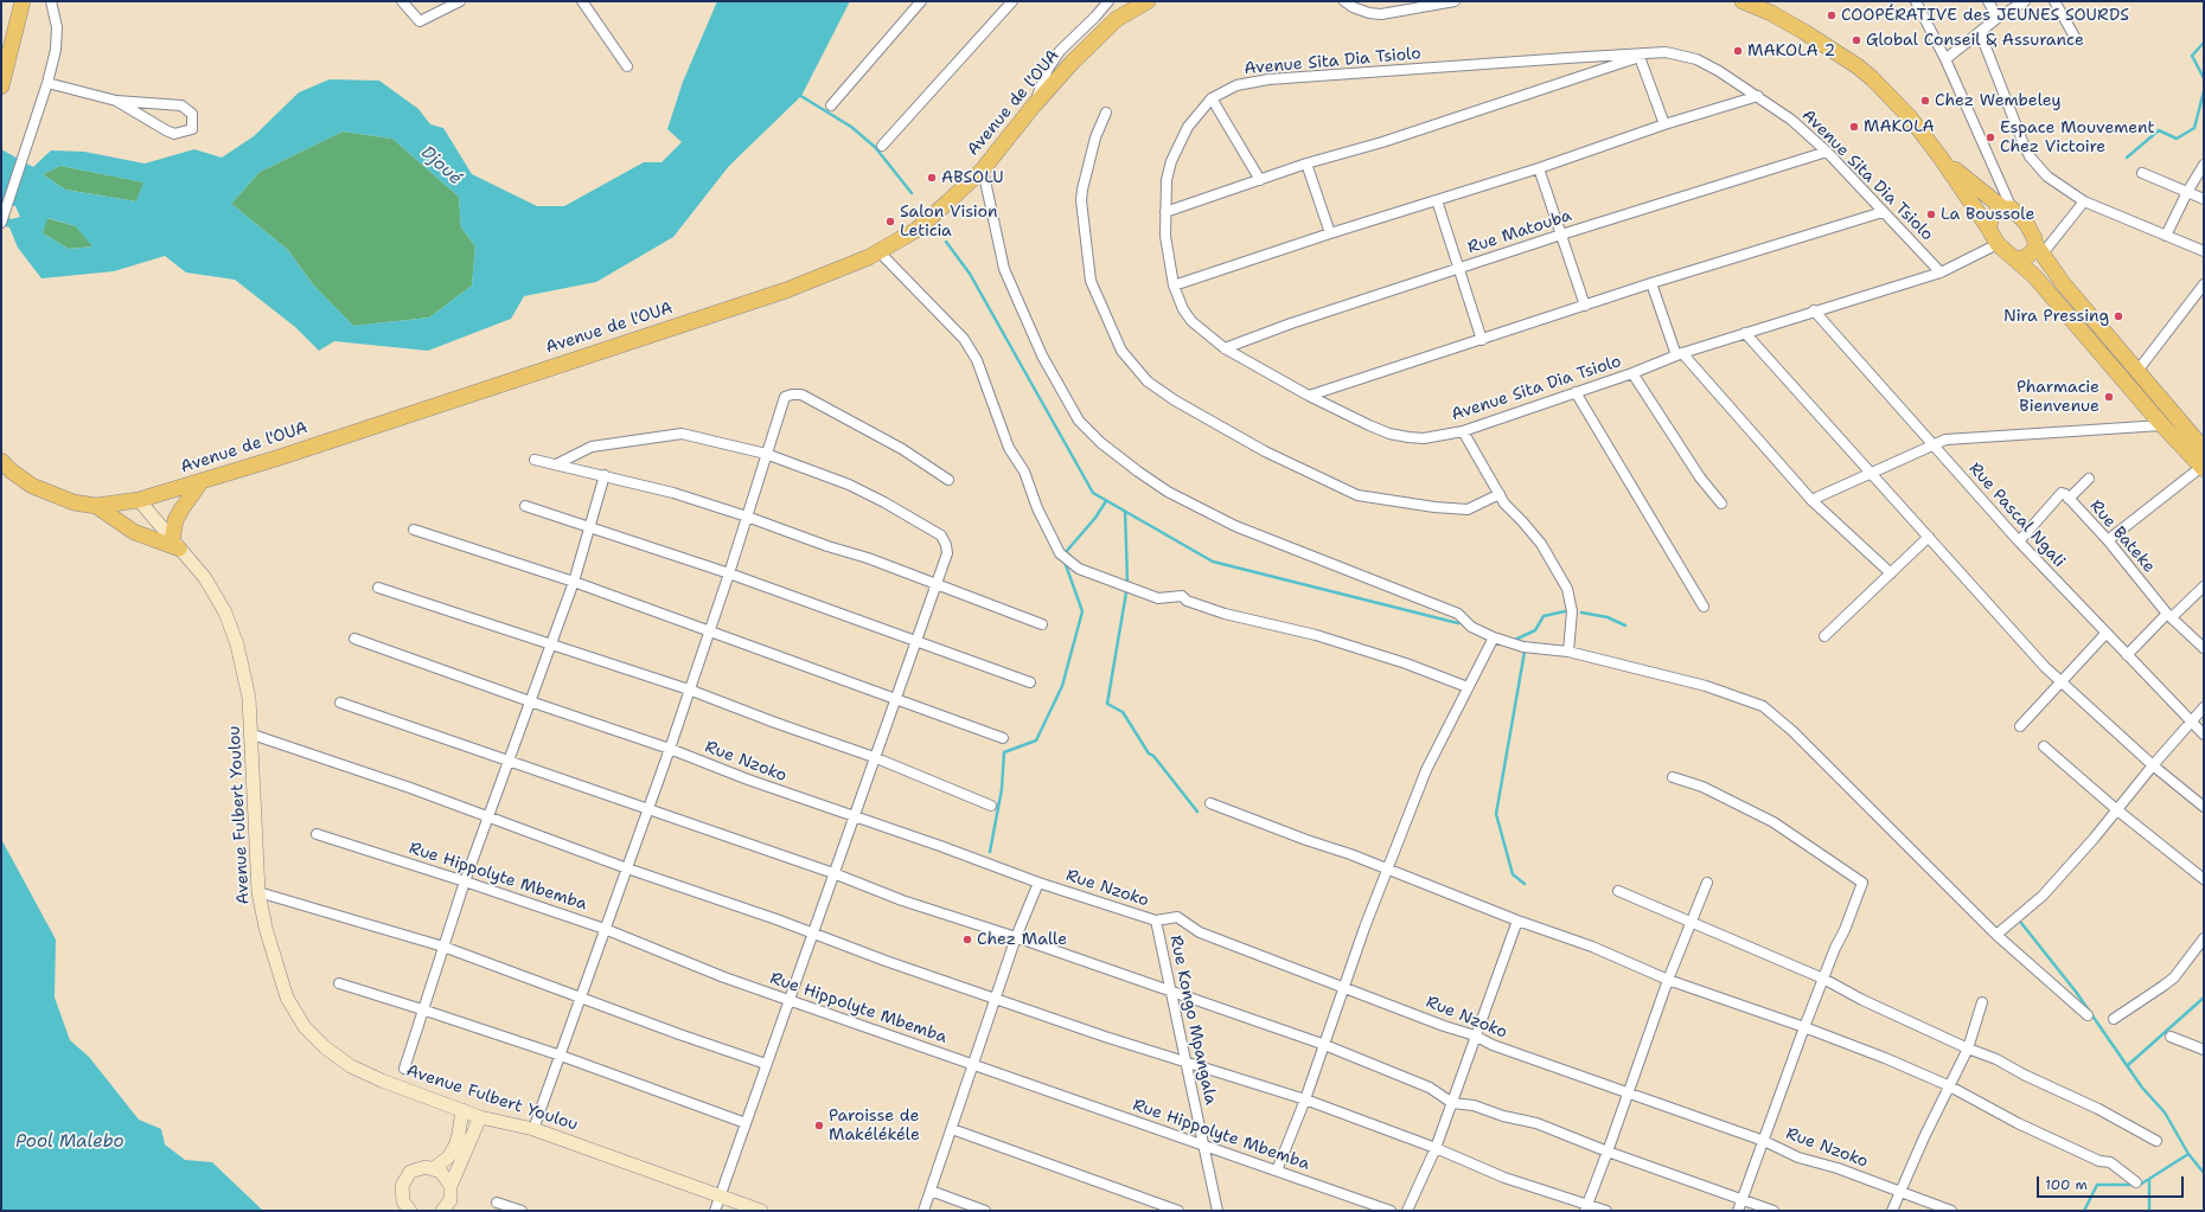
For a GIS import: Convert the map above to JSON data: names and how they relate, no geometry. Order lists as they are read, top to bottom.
{
  "streets": {
    "main road": ["Avenue de l'OUA", "Avenue Fulbert Youlou"],
    "street": [
      "Avenue Sita Dia Tsiolo",
      "Rue Matouba",
      "Rue Pascal Ngali",
      "Rue Bateke",
      "Rue Nzoko",
      "Rue Hippolyte Mbemba",
      "Rue Kongo Mpangala"
    ]
  },
  "crossings": [
    ["Avenue Sita Dia Tsiolo", "Rue Matouba"],
    ["Avenue Sita Dia Tsiolo", "Rue Pascal Ngali"],
    ["Avenue de l'OUA", "Avenue Fulbert Youlou"],
    ["Rue Pascal Ngali", "Rue Bateke"],
    ["Rue Nzoko", "Rue Kongo Mpangala"],
    ["Rue Hippolyte Mbemba", "Rue Kongo Mpangala"]
  ],
  "water": ["Djoué", "Pool Malebo"],
  "places": [
    "COOPÉRATIVE des JEUNES SOURDS",
    "Global Conseil & Assurance",
    "MAKOLA 2",
    "Chez Wembeley",
    "MAKOLA",
    "Espace Mouvement Chez Victoire",
    "ABSOLU",
    "La Boussole",
    "Salon Vision Leticia",
    "Nira Pressing",
    "Pharmacie Bienvenue",
    "Chez Malle",
    "Paroisse de Makélékéle"
  ],
  "scale_bar": "100 m"
}
